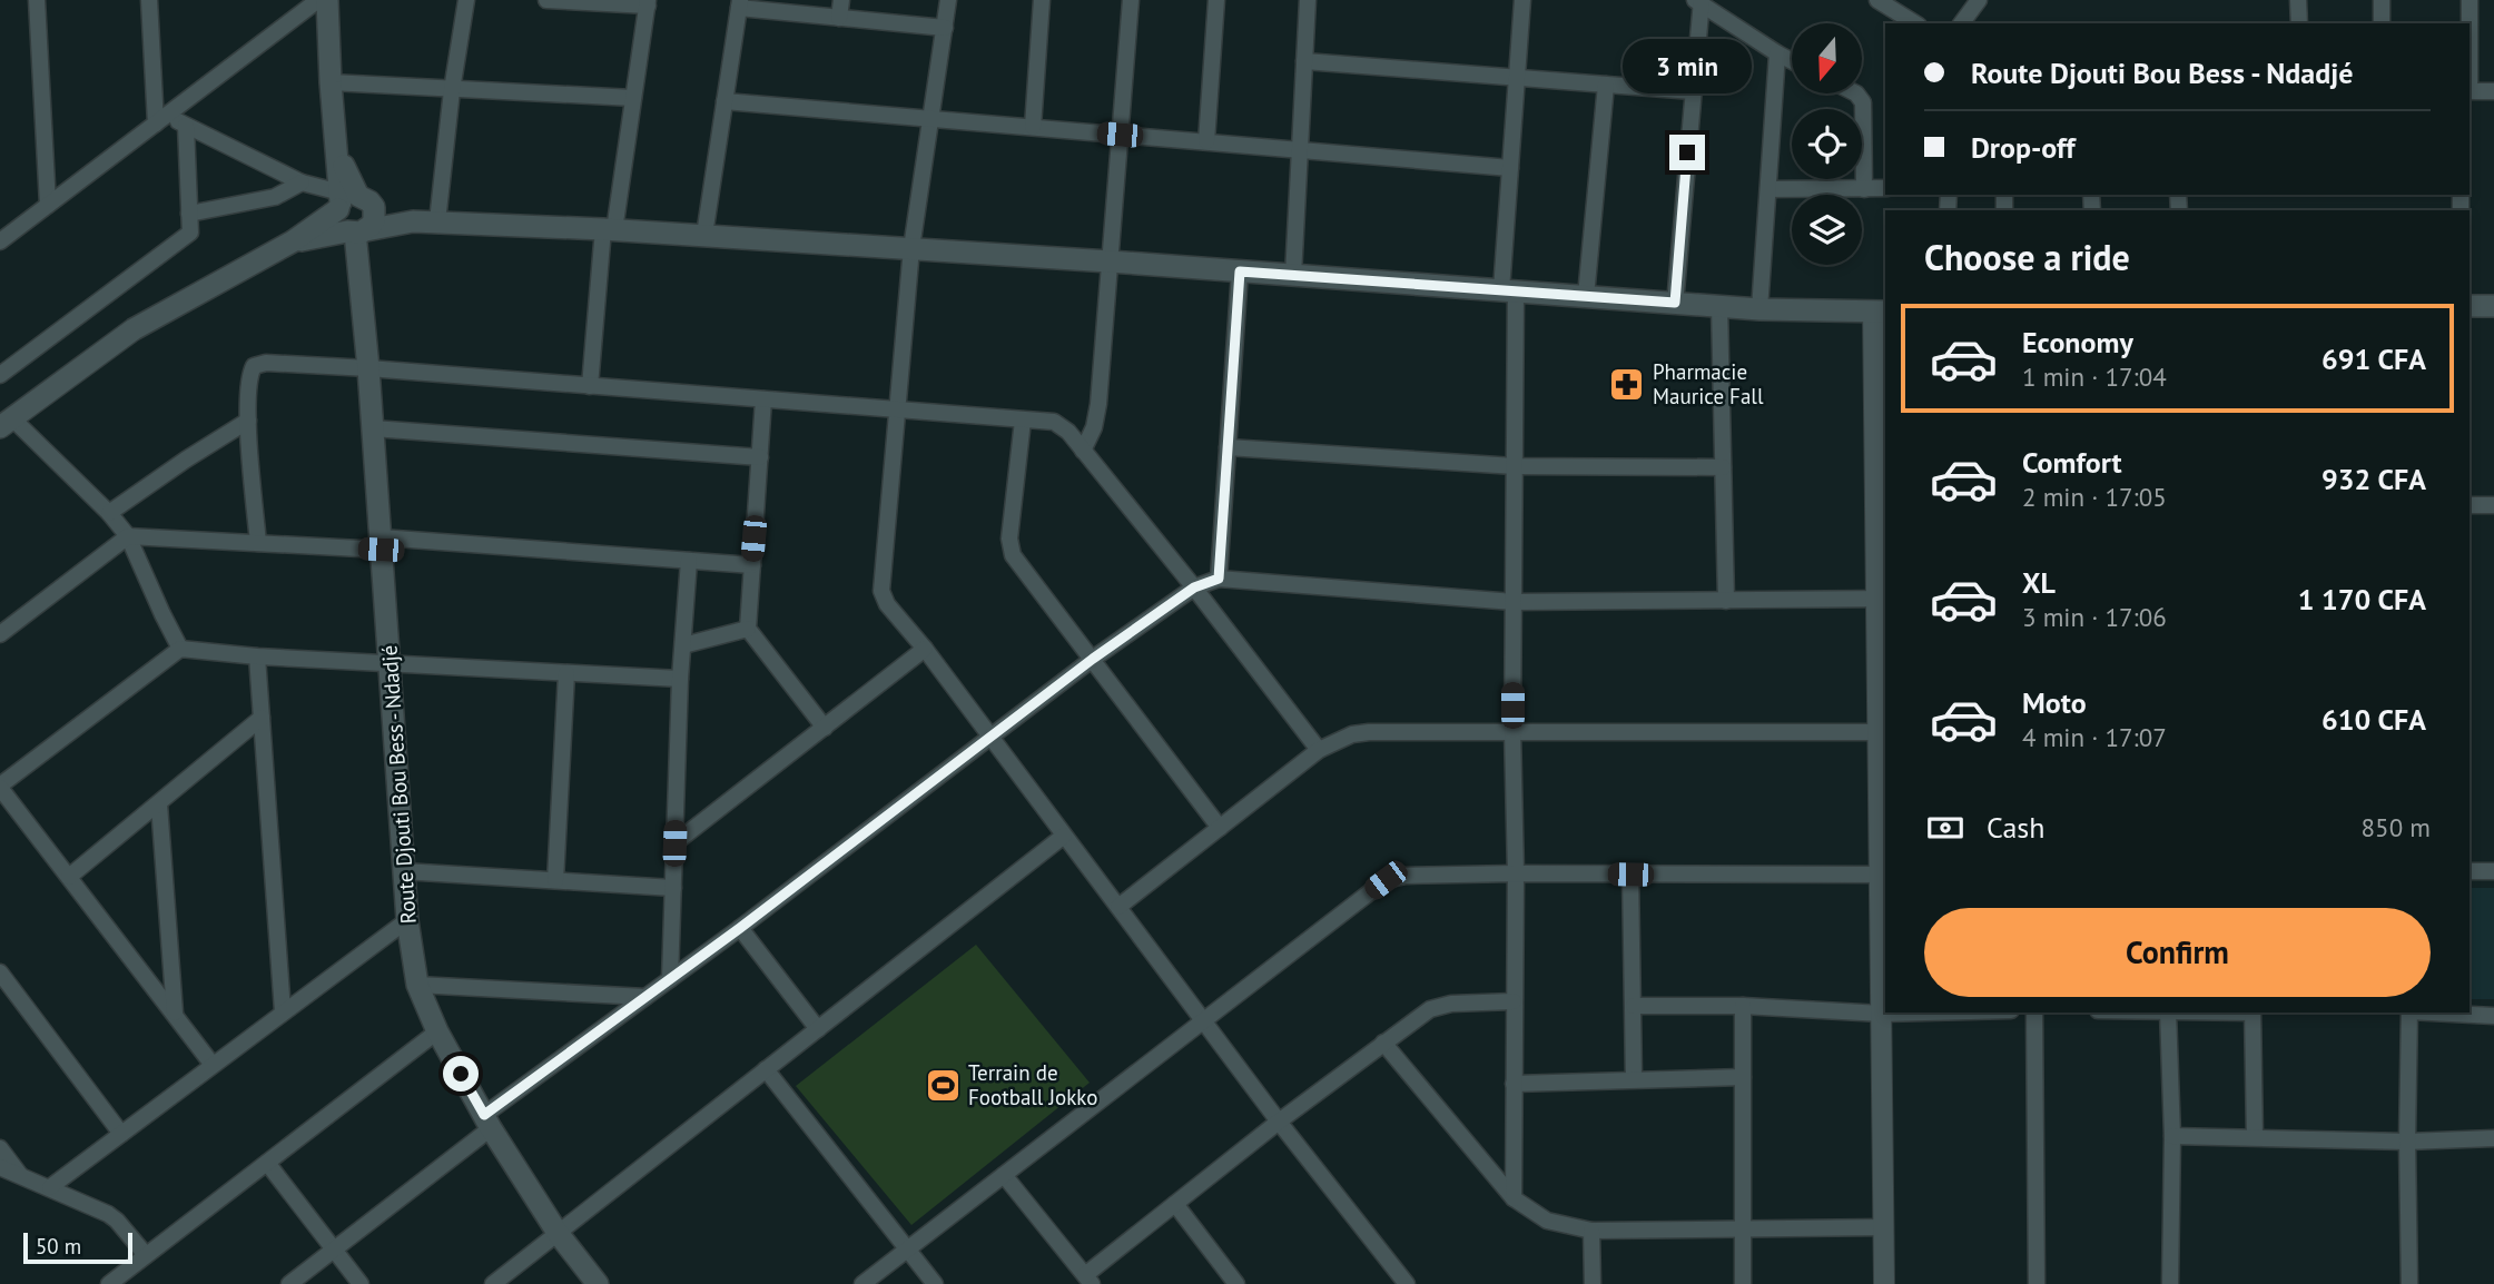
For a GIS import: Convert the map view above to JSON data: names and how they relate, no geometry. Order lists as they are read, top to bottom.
{
  "streets": {
    "main road": ["Route Djouti Bou Bess - Ndadjé"]
  },
  "places": {
    "pharmacy": ["Pharmacie Maurice Fall"],
    "sports": ["Terrain de Football Jokko"]
  },
  "scale_bar": "50 m",
  "north": "bottom",
  "page": {
    "banner": ["Route Djouti Bou Bess - Ndadjé", "Drop-off"],
    "bubble": "3 min",
    "heading": "Choose a ride",
    "list": [
      {
        "name": "Economy",
        "note": "1 min · 17:04",
        "value": "691 CFA"
      },
      {
        "name": "Comfort",
        "note": "2 min · 17:05",
        "value": "932 CFA"
      },
      {
        "name": "XL",
        "note": "3 min · 17:06",
        "value": "1 170 CFA"
      },
      {
        "name": "Moto",
        "note": "4 min · 17:07",
        "value": "610 CFA"
      }
    ],
    "pay": ["Cash", "850 m"],
    "buttons": "Confirm",
    "scale": "50 m"
  }
}
